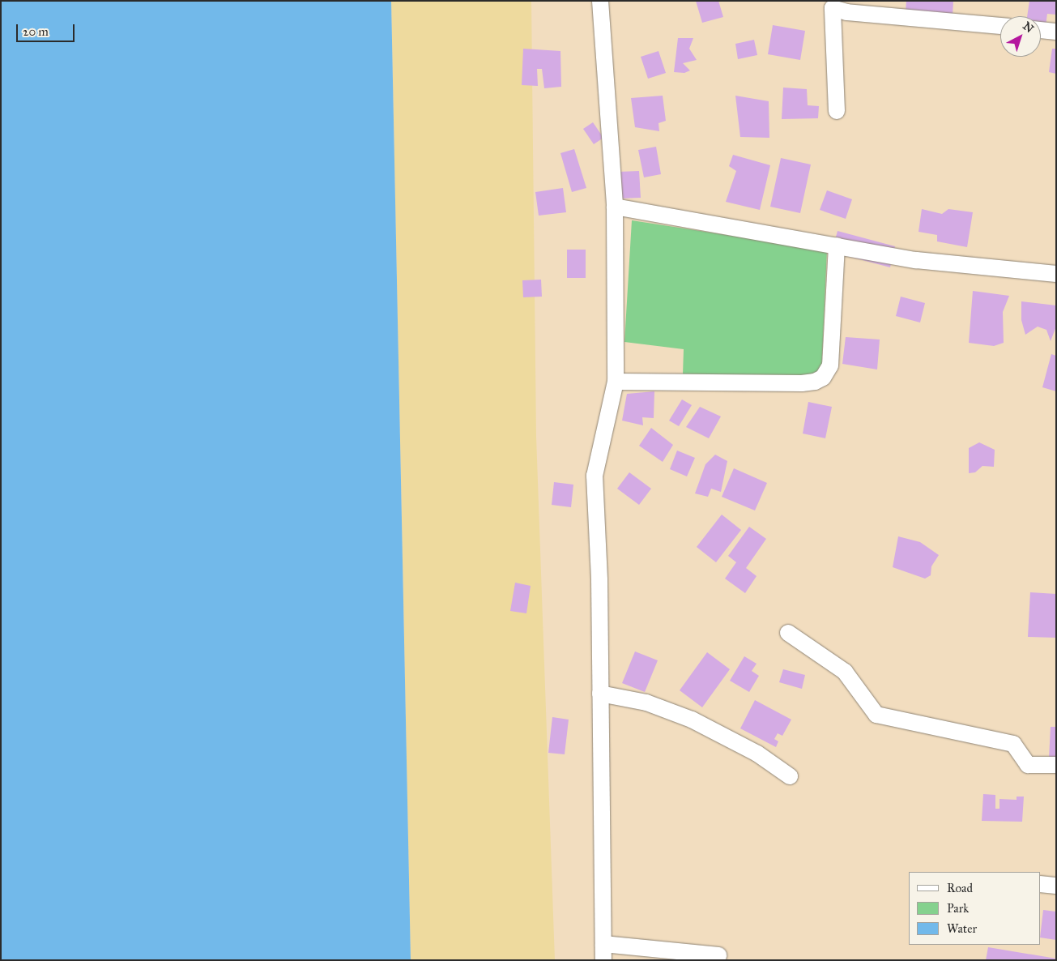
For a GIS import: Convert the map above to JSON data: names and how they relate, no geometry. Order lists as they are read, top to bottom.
{
  "legend": ["Road", "Park", "Water"],
  "scale_bar": "20 m",
  "north": "top right"
}
